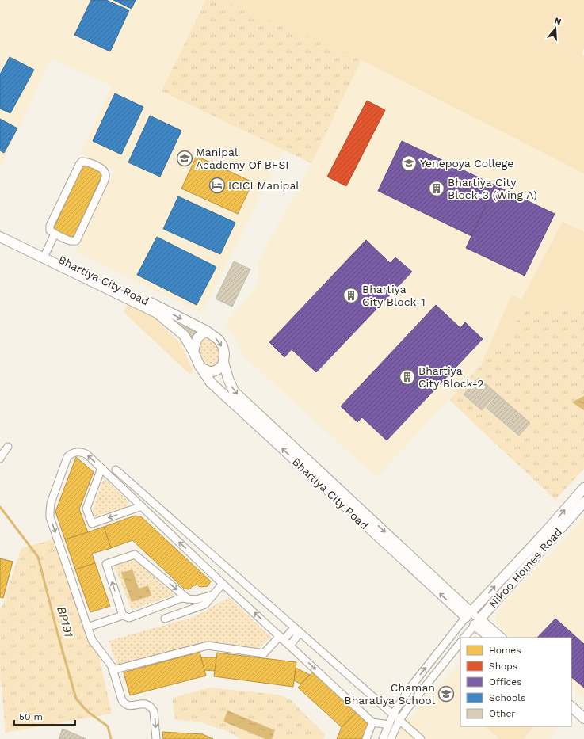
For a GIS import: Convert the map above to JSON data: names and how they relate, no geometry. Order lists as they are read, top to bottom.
{
  "streets": {
    "street": ["Bhartiya City Road", "Nikoo Homes Road"]
  },
  "crossings": [
    ["Bhartiya City Road", "Nikoo Homes Road"]
  ],
  "water": ["BP191"],
  "places": {
    "school or university": ["Manipal Academy Of BFSI", "Yenepoya College", "Chaman Bharatiya School"],
    "hotel": ["ICICI Manipal"],
    "building": ["Bhartiya City Block-3 (Wing A)", "Bhartiya City Block-1", "Bhartiya City Block-2"]
  },
  "legend": [
    "Homes",
    "Shops",
    "Offices",
    "Schools",
    "Other"
  ],
  "scale_bar": "50 m",
  "north": "top"
}
